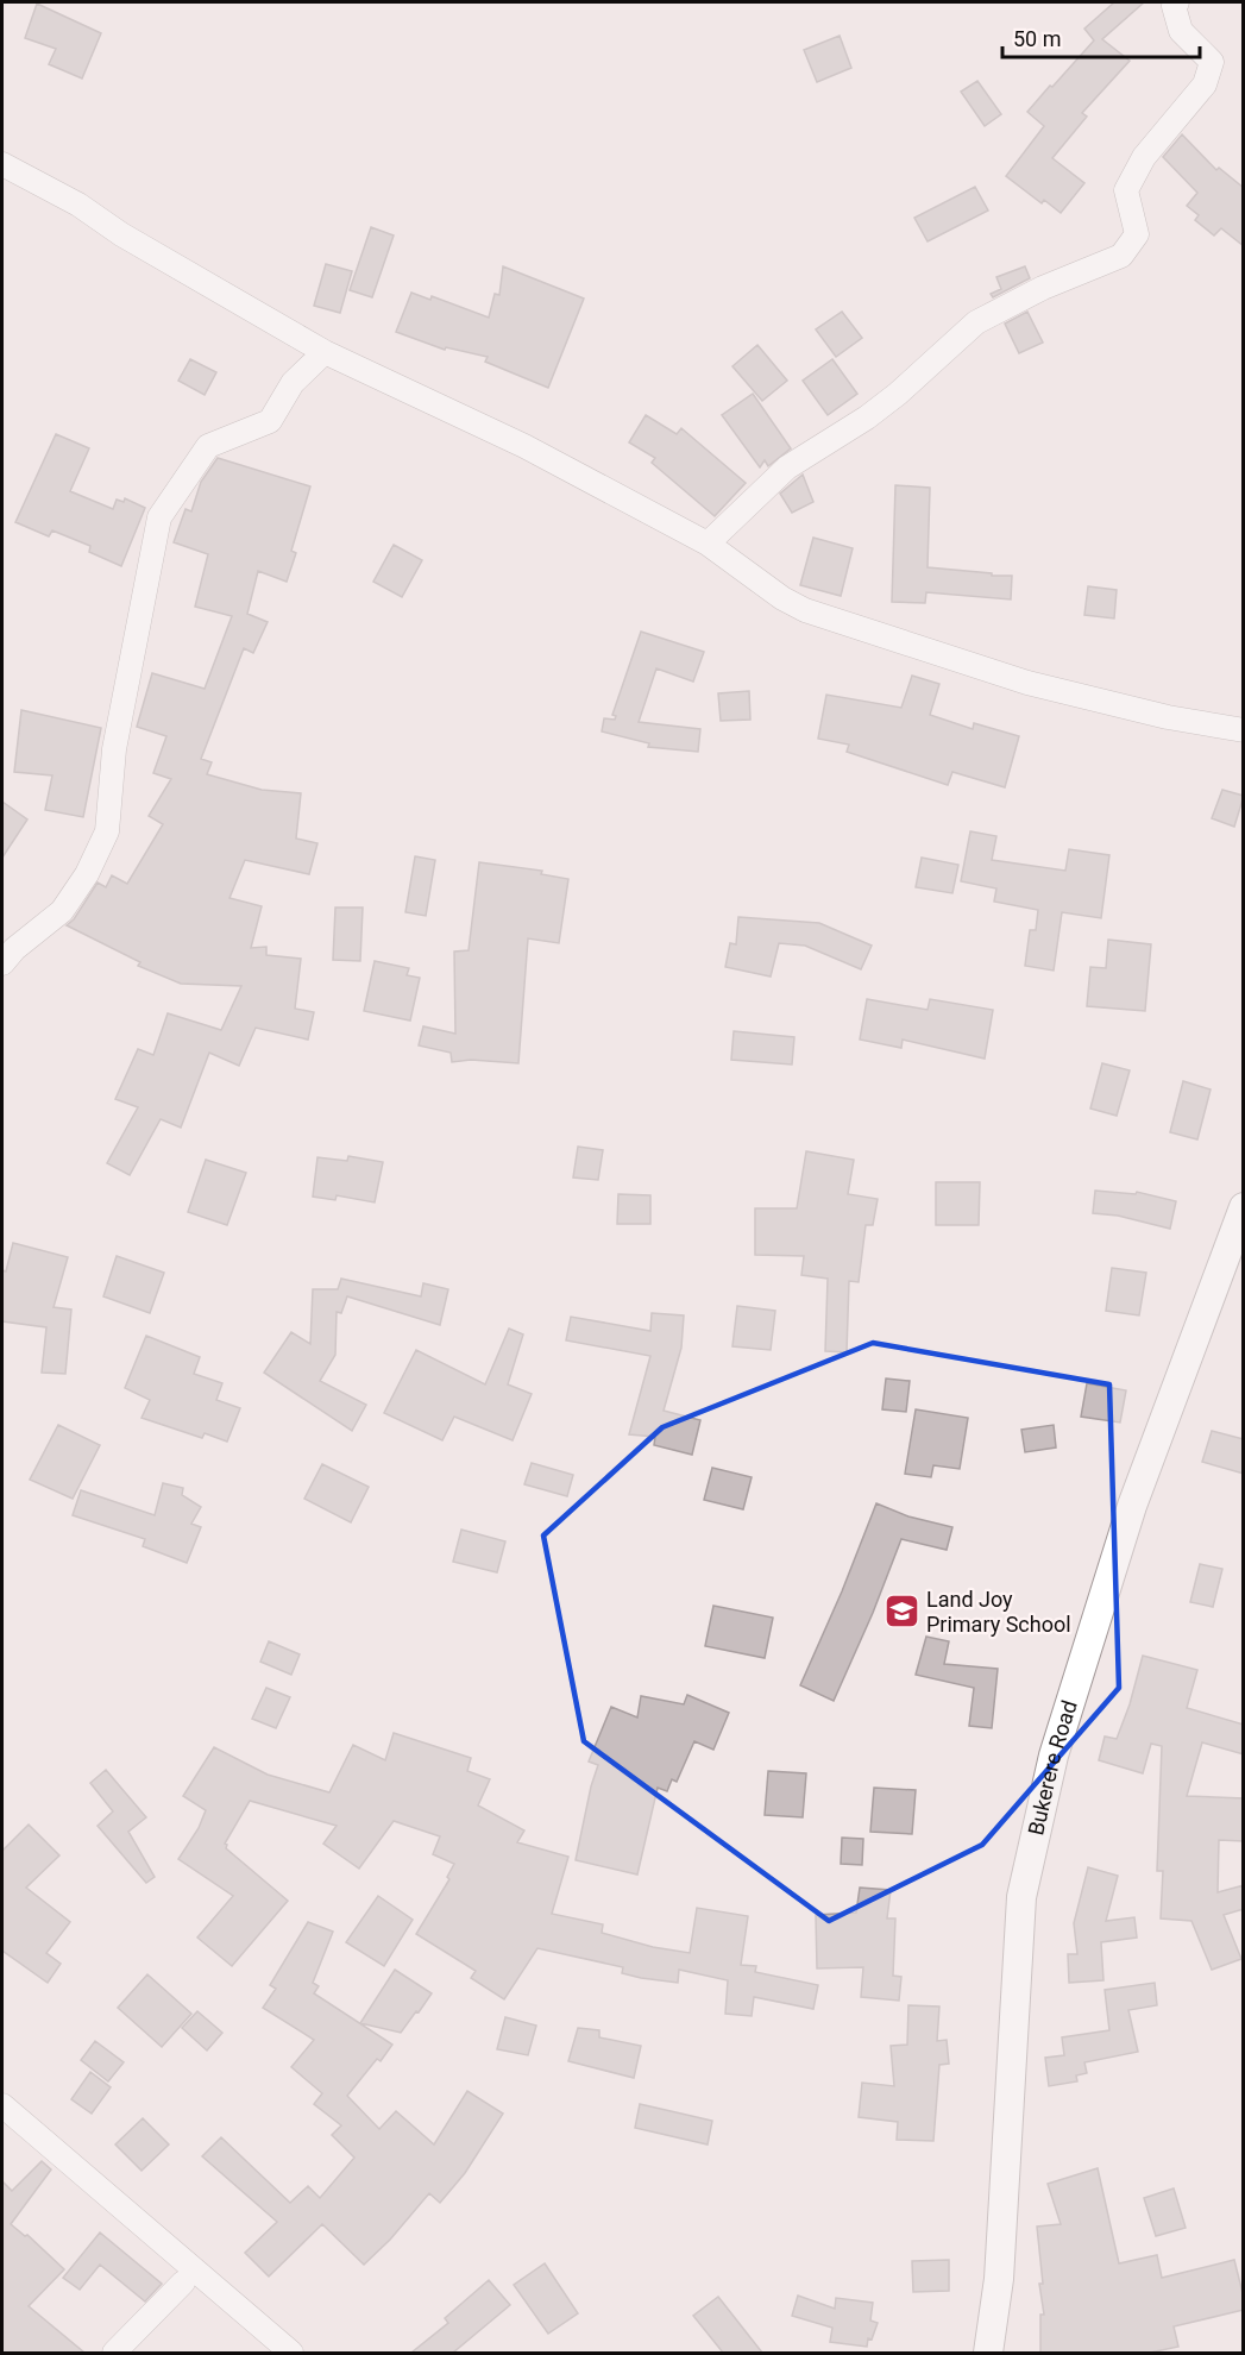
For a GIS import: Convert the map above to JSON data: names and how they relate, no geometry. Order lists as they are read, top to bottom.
{
  "streets": {
    "street": ["Bukerere Road"]
  },
  "places": {
    "school or university": ["Land Joy Primary School"]
  },
  "scale_bar": "50 m"
}
